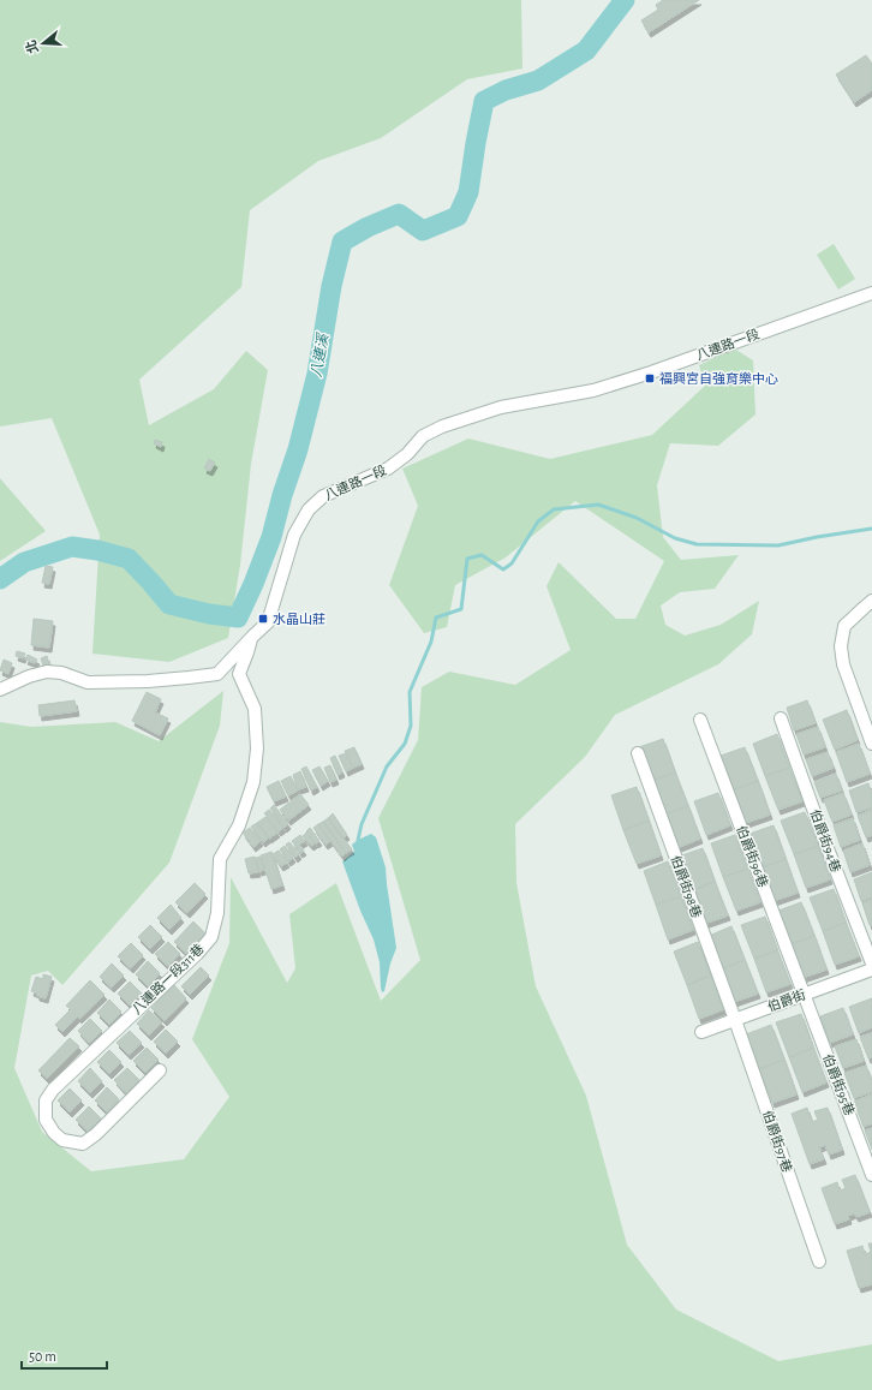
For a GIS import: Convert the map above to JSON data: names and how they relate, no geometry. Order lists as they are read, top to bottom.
{
  "streets": {
    "street": [
      "八連路一段",
      "伯爵街94巷",
      "伯爵街96巷",
      "伯爵街98巷",
      "八連路一段311巷",
      "伯爵街",
      "伯爵街95巷",
      "伯爵街97巷"
    ]
  },
  "crossings": [
    ["八連路一段", "八連路一段311巷"],
    ["伯爵街96巷", "伯爵街"],
    ["伯爵街96巷", "伯爵街95巷"],
    ["伯爵街98巷", "伯爵街"],
    ["伯爵街98巷", "伯爵街97巷"],
    ["伯爵街", "伯爵街95巷"],
    ["伯爵街", "伯爵街97巷"]
  ],
  "water": ["八連溪"],
  "places": {
    "transit": ["福興宮自強育樂中心", "水晶山莊"]
  },
  "scale_bar": "50 m",
  "north": "left"
}
